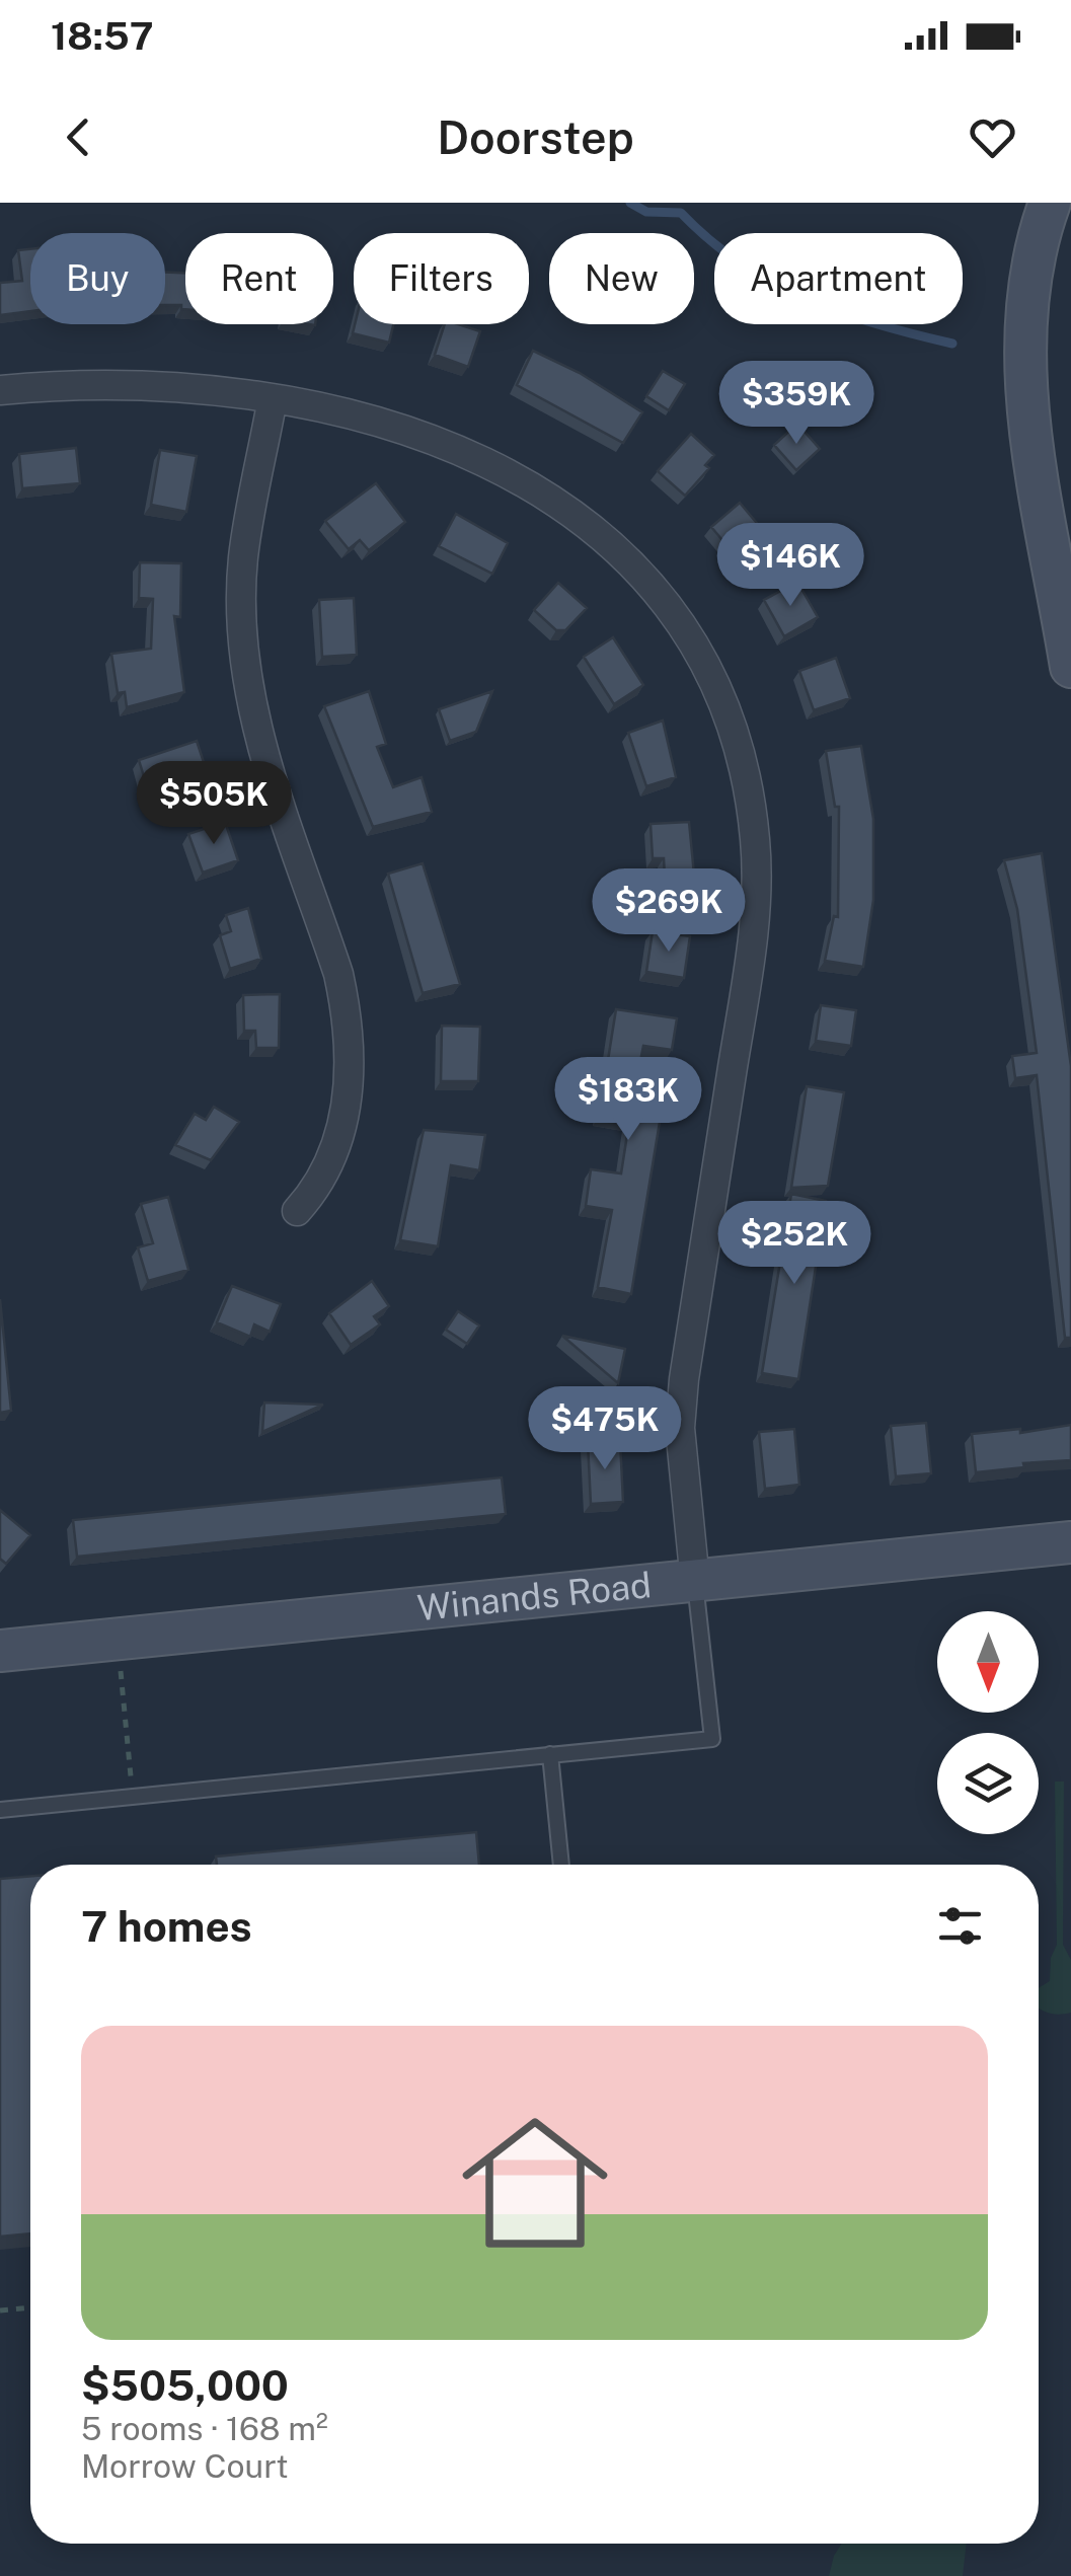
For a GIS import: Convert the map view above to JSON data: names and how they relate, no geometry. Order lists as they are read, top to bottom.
{
  "streets": {
    "street": ["Winands Road"]
  },
  "north": "bottom",
  "page": {
    "status": "18:57",
    "header": "Doorstep",
    "chip": [
      "Buy",
      "Rent",
      "Filters",
      "New",
      "Apartment"
    ],
    "price": [
      "$359K",
      "$146K",
      "$505K",
      "$269K",
      "$183K",
      "$252K",
      "$475K"
    ],
    "heading": "7 homes",
    "list": [
      {
        "name": "$505,000",
        "note": "5 rooms · 168 m² · Morrow Court"
      }
    ]
  }
}
